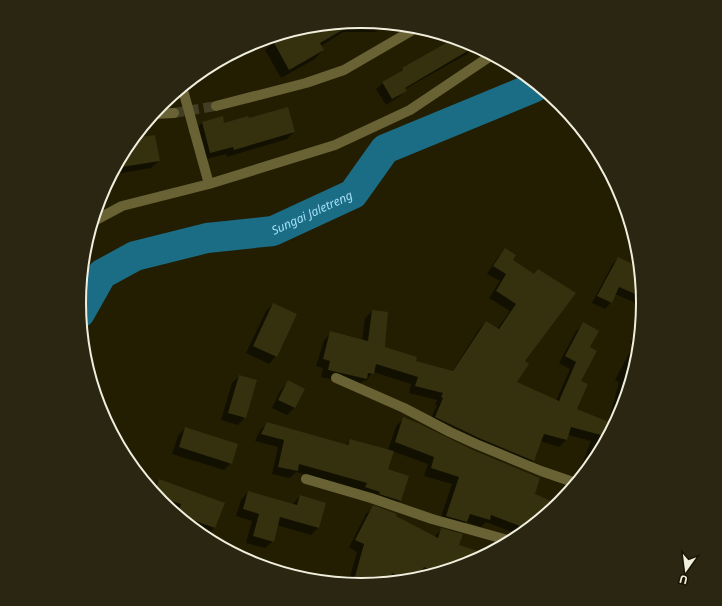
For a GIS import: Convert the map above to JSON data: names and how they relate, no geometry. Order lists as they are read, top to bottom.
{
  "water": ["Sungai Jaletreng"],
  "north": "bottom"
}
